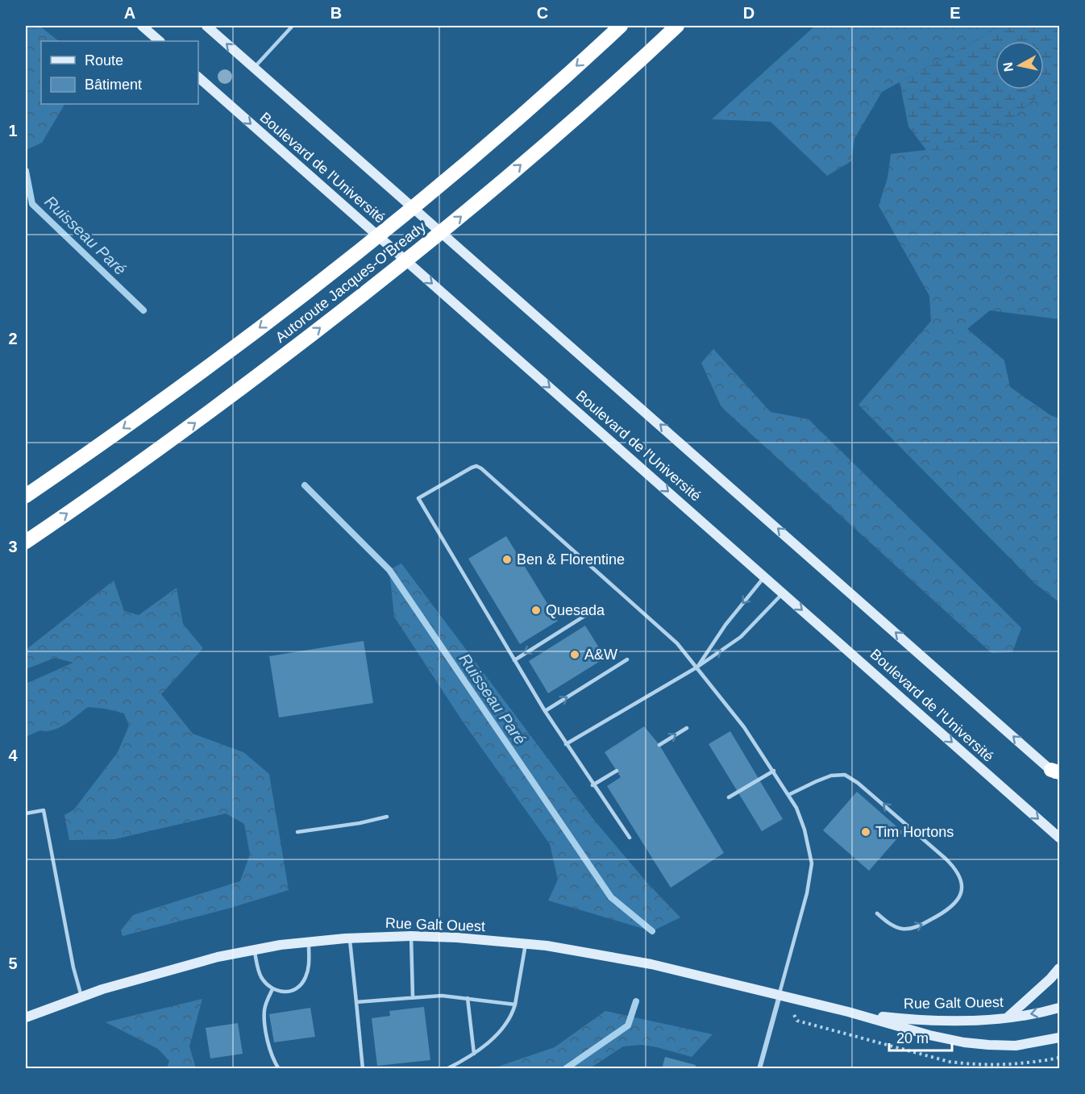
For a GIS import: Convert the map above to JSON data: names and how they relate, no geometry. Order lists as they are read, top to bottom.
{
  "streets": {
    "highway": ["Autoroute Jacques-O'Bready"],
    "main road": ["Boulevard de l'Université", "Rue Galt Ouest"]
  },
  "water": ["Ruisseau Paré"],
  "places": [
    "Ben & Florentine",
    "Quesada",
    "A&W",
    "Tim Hortons"
  ],
  "legend": ["Route", "Bâtiment"],
  "scale_bar": "20 m",
  "north": "left",
  "grid": {
    "columns": [
      "A",
      "B",
      "C",
      "D",
      "E"
    ],
    "rows": [
      "1",
      "2",
      "3",
      "4",
      "5"
    ]
  }
}
